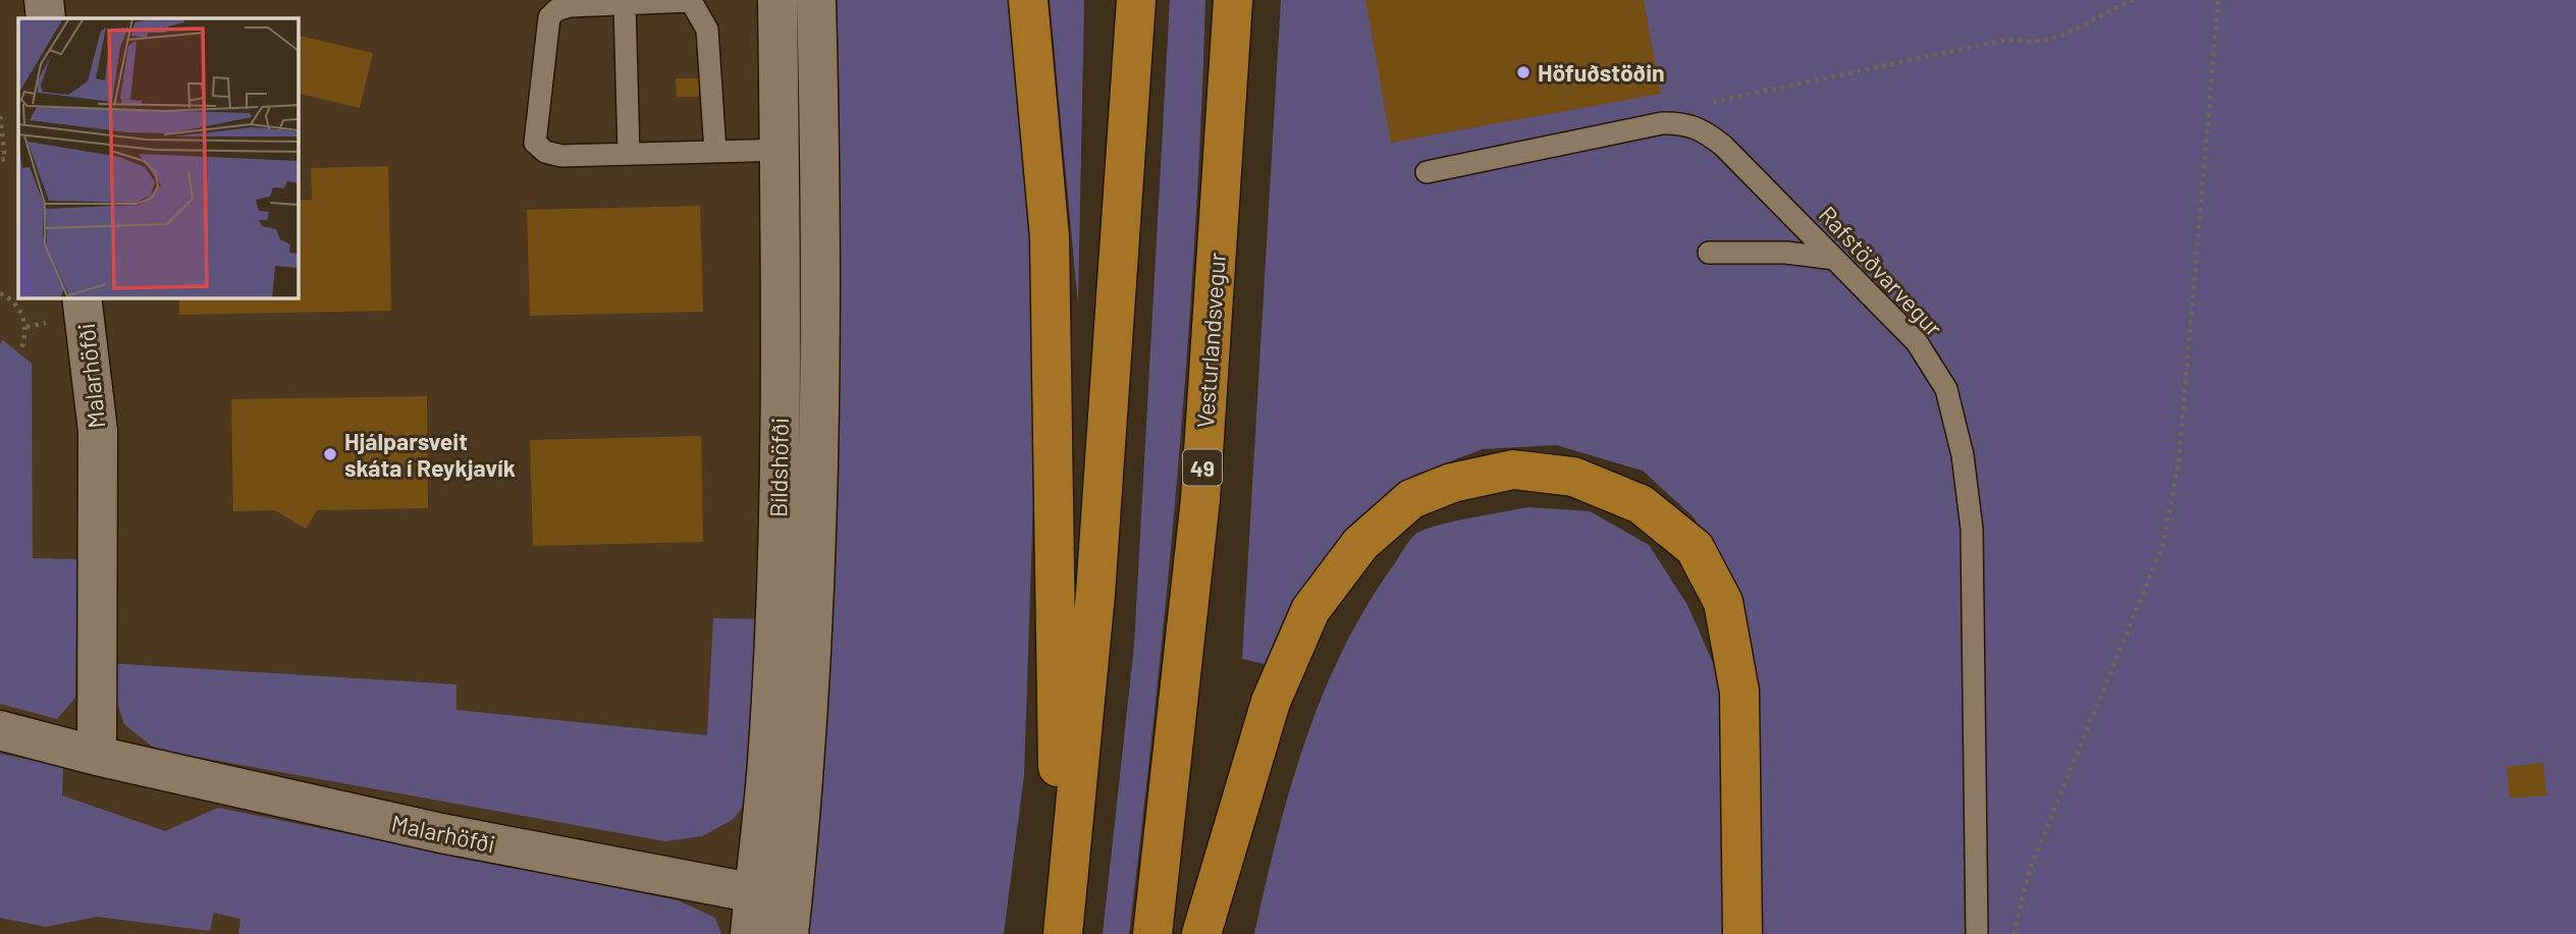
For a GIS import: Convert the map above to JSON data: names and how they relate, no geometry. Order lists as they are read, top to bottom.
{
  "streets": {
    "highway": ["Vesturlandsvegur", "49"],
    "street": ["Malarhöfði", "Bíldshöfði"],
    "lane": ["Rafstöðvarvegur"]
  },
  "crossings": [
    ["Malarhöfði", "Bíldshöfði"]
  ],
  "places": ["Höfuðstöðin", "Hjálparsveit skáta í Reykjavík"]
}
